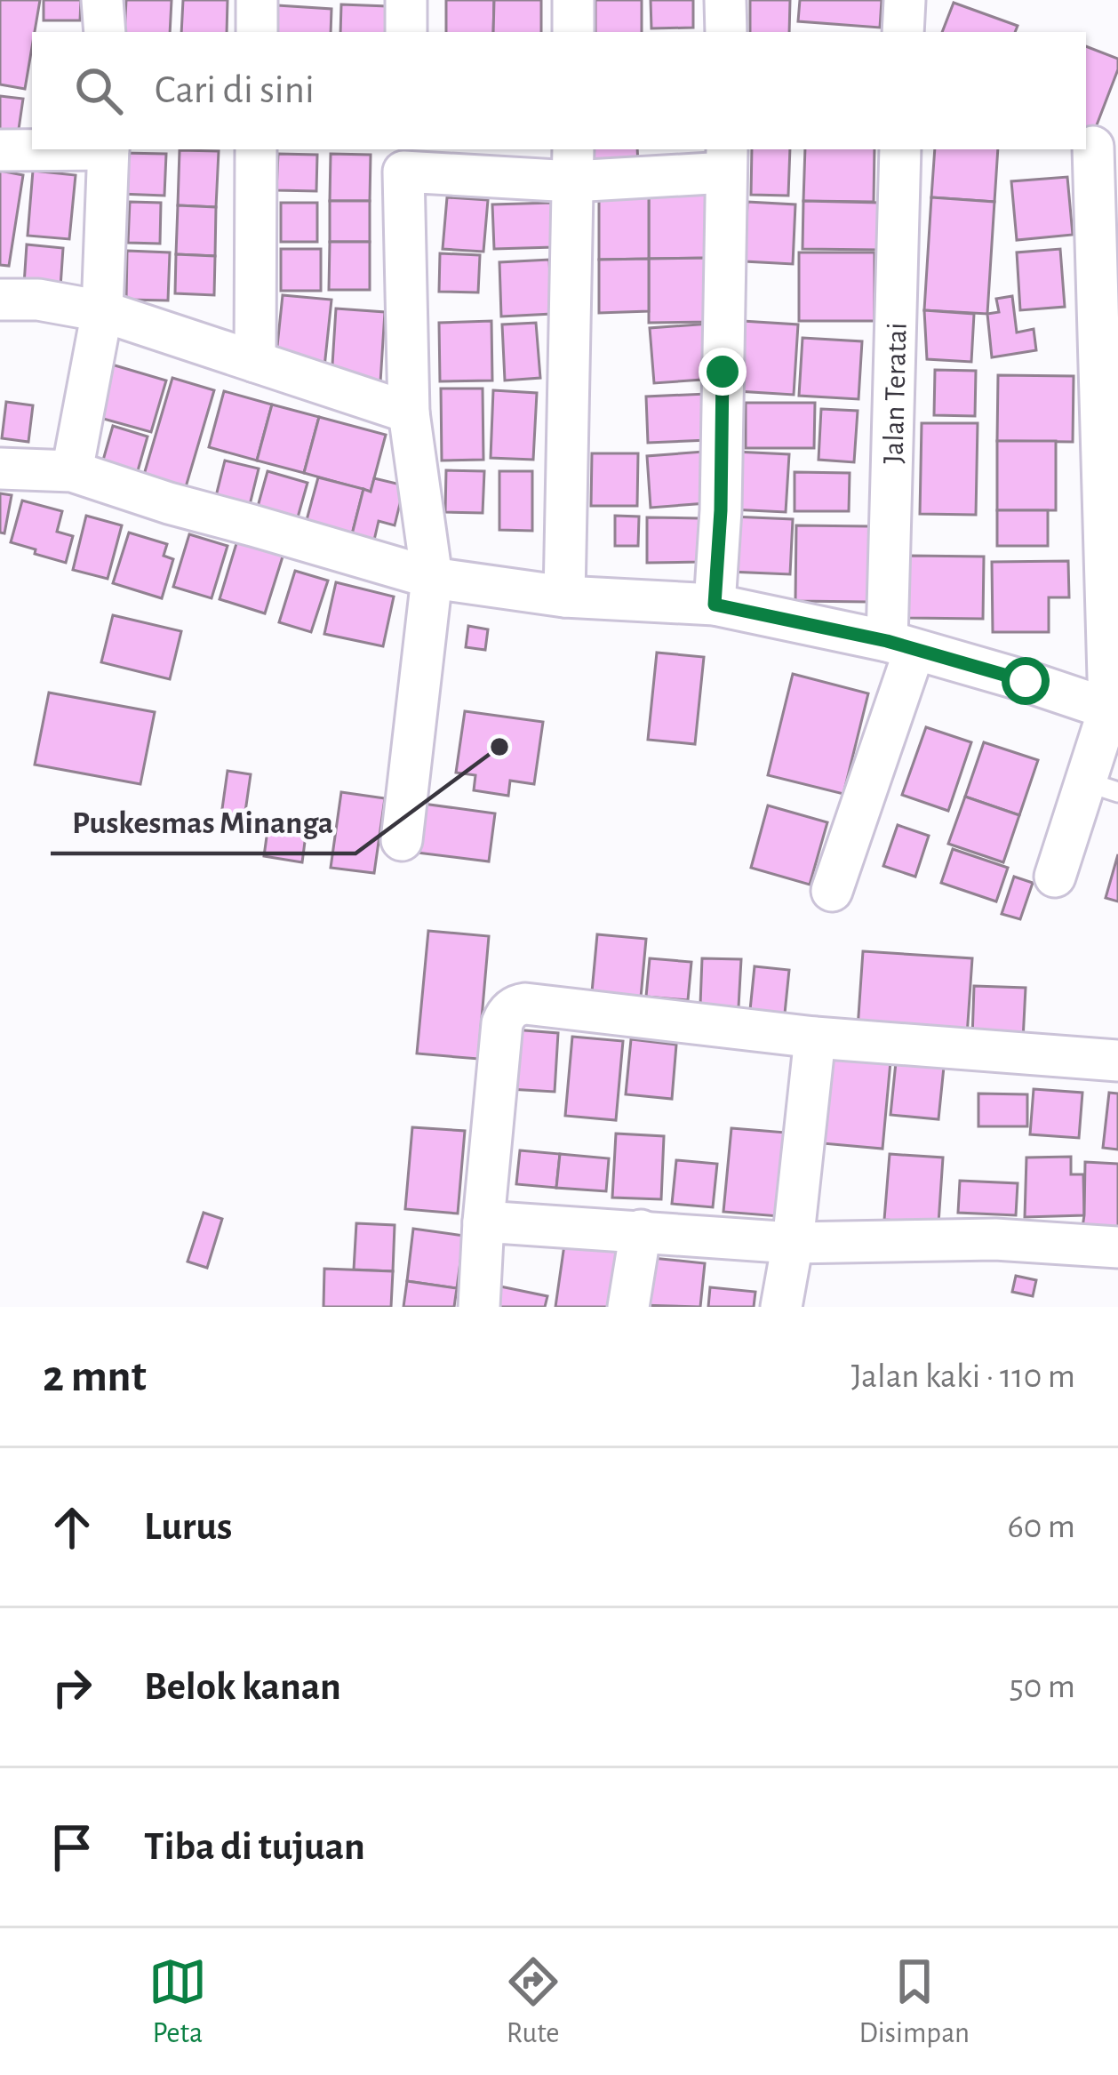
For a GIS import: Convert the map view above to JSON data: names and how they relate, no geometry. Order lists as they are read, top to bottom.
{
  "streets": {
    "street": ["Jalan Teratai"]
  },
  "places": ["Puskesmas Minanga"],
  "page": {
    "search": "Cari di sini",
    "heading": ["2 mnt", "Jalan kaki · 110 m"],
    "list": [
      ["Lurus", "60 m"],
      ["Belok kanan", "50 m"],
      "Tiba di tujuan"
    ],
    "nav": ["Peta", "Rute", "Disimpan"]
  }
}
